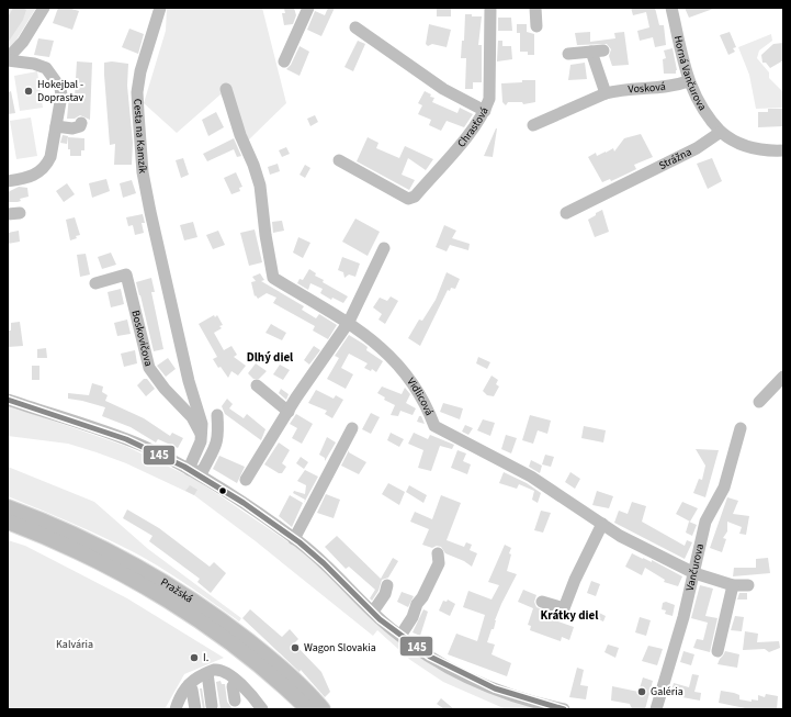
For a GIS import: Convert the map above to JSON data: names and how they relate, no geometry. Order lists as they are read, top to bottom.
{
  "streets": {
    "main road": ["Pražská"],
    "street": [
      "Horná Vančurova",
      "Vosková",
      "Chrasťová",
      "Cesta na Kamzík",
      "Strážna",
      "Boskovičova",
      "Vidlicová",
      "Vančurova"
    ]
  },
  "crossings": [
    ["Horná Vančurova", "Vosková"],
    ["Horná Vančurova", "Strážna"],
    ["Cesta na Kamzík", "Boskovičova"],
    ["Vidlicová", "Vančurova"]
  ],
  "districts": ["Dlhý diel", "Krátky diel"],
  "parks": ["Kalvária"],
  "places": [
    "Hokejbal - Doprastav",
    "Wagon Slovakia",
    "I.",
    "Galéria"
  ],
  "lines": ["transit line 145"]
}
